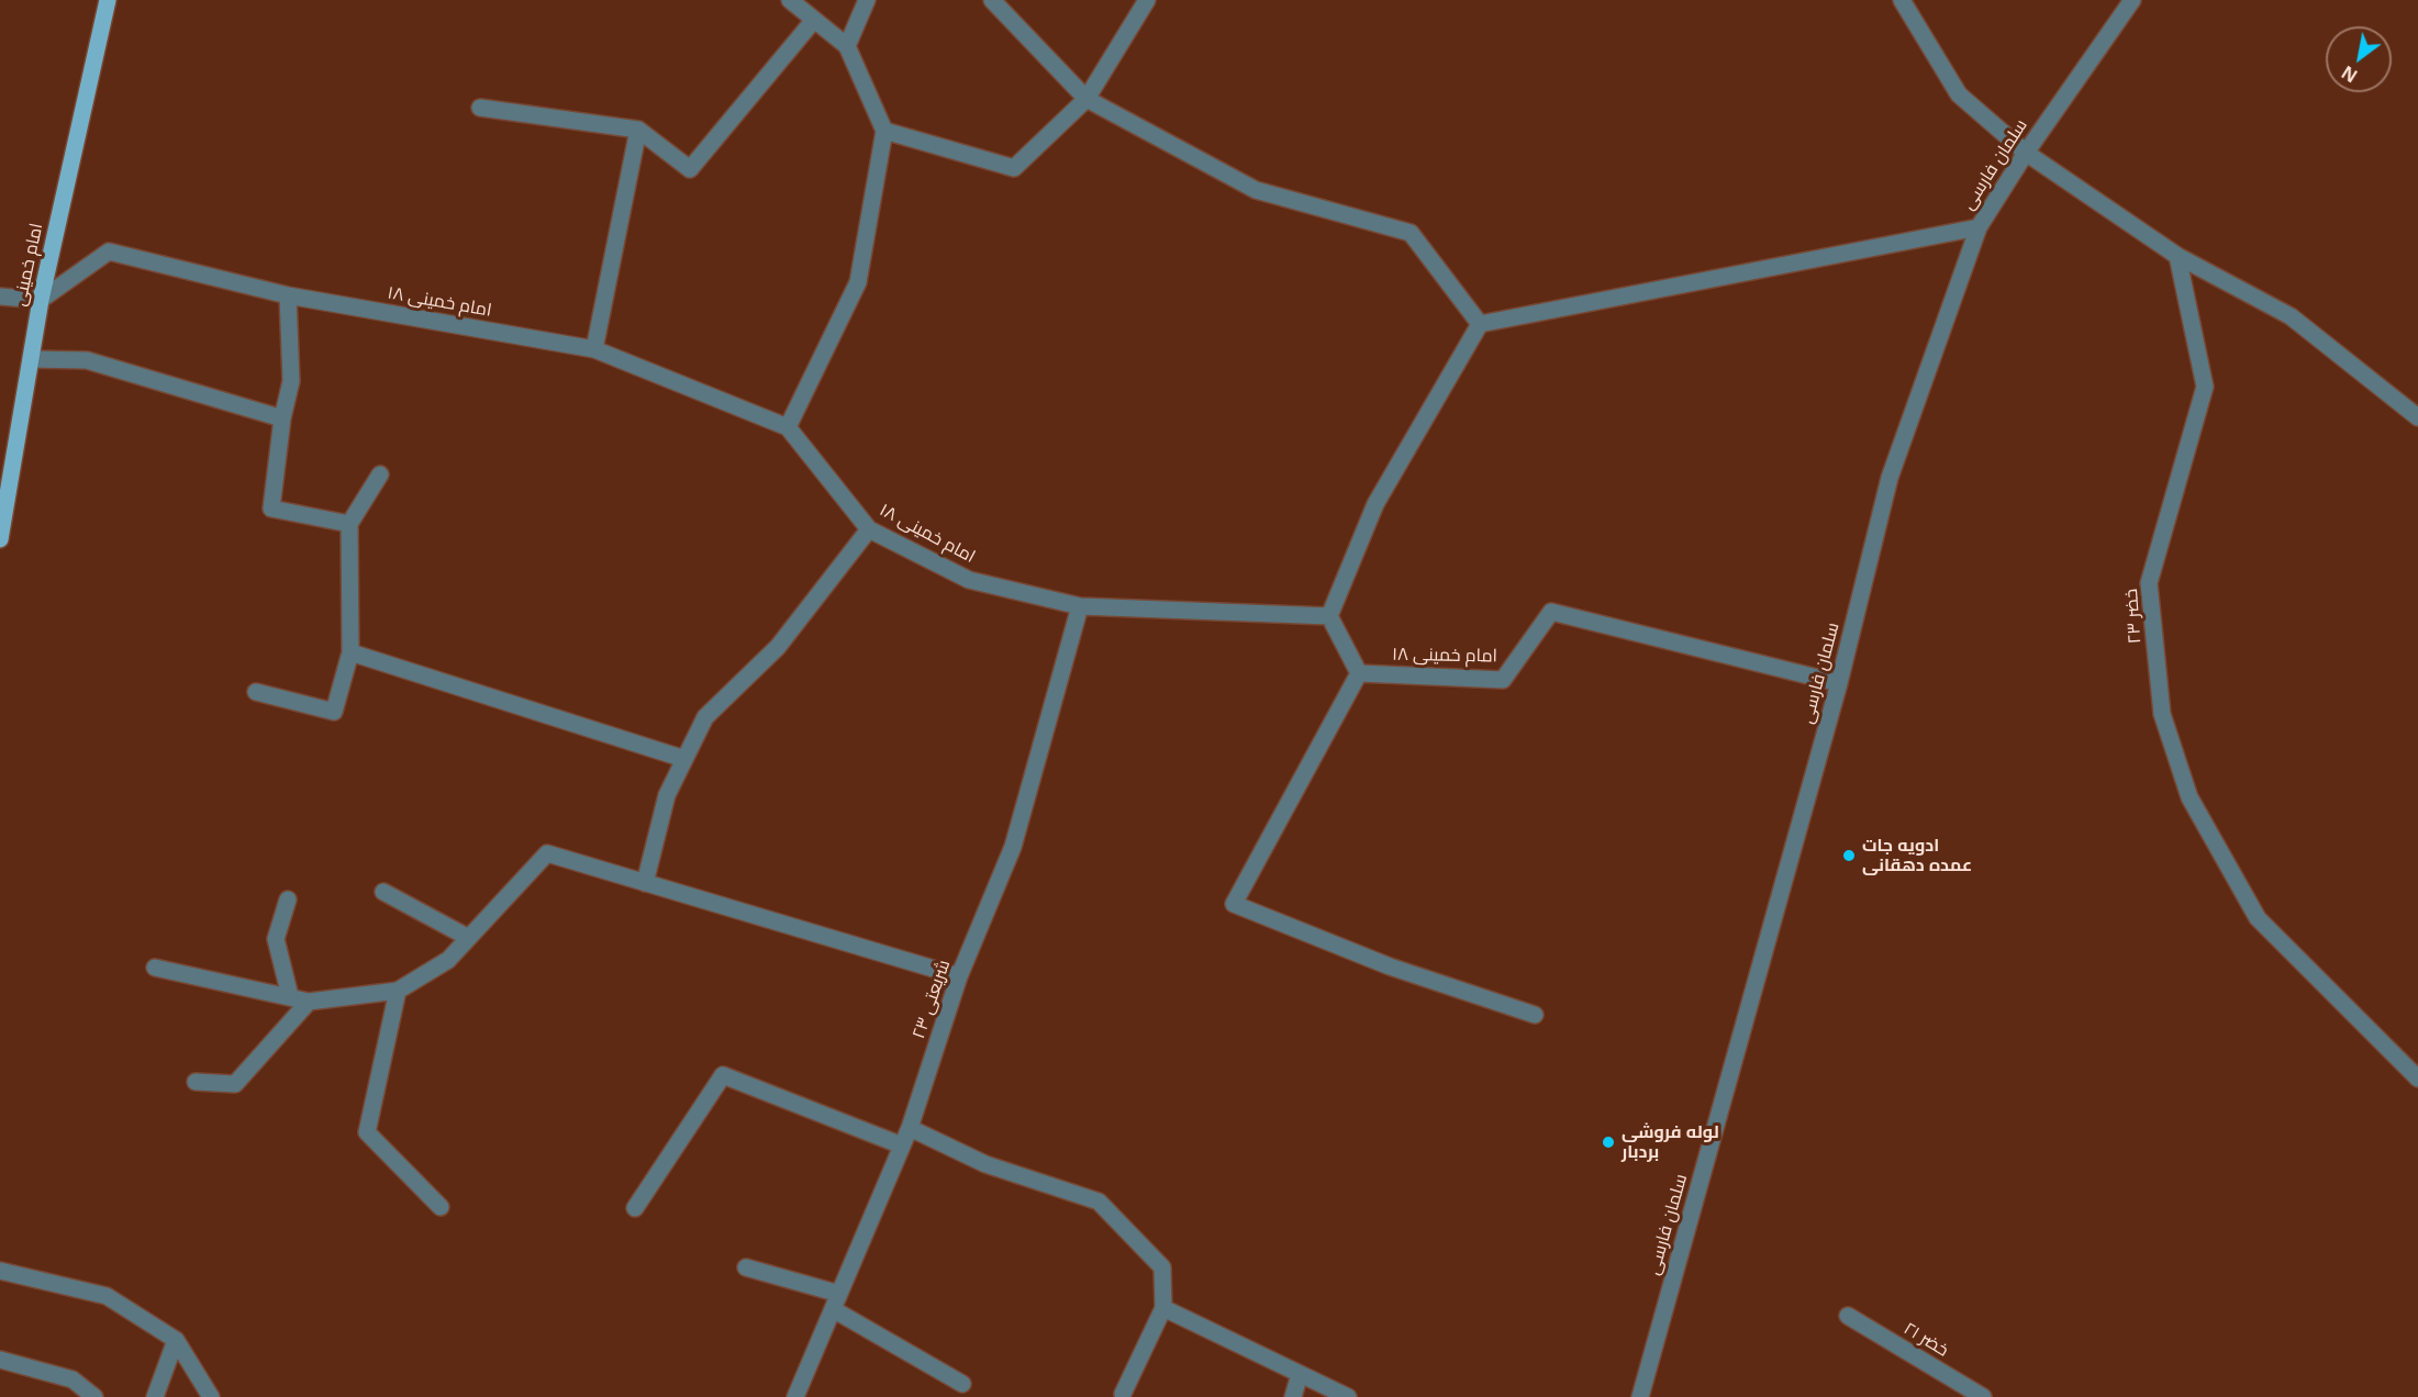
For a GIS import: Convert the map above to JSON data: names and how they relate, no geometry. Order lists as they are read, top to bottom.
{
  "streets": {
    "main road": ["امام خمینی"],
    "street": [
      "سلمان فارسی",
      "امام خمینی ۱۸",
      "خضر ۲۳",
      "شریعتی ۲۳",
      "خضر ۲۱"
    ]
  },
  "crossings": [
    ["سلمان فارسی", "امام خمینی ۱۸"],
    ["امام خمینی", "امام خمینی ۱۸"],
    ["امام خمینی ۱۸", "شریعتی ۲۳"]
  ],
  "places": ["ادویه جات‌ عمده ‌دهقانی", "لوله فروشی بردبار"],
  "north": "bottom left"
}
